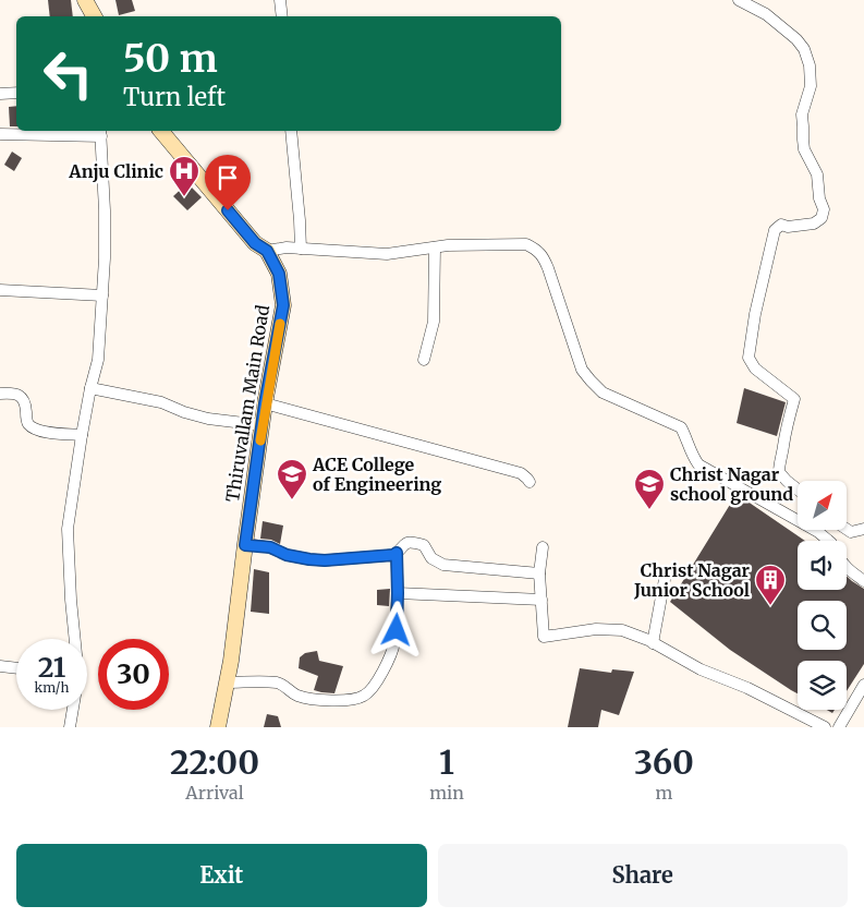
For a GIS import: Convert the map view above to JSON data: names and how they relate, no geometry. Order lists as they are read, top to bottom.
{
  "streets": {
    "main road": ["Thiruvallam Main Road"]
  },
  "places": {
    "hospital": ["Anju Clinic"],
    "school or university": ["ACE College of Engineering", "Christ Nagar school ground"],
    "building": ["Christ Nagar Junior School"]
  },
  "north": "top right",
  "page": {
    "turn": ["50 m", "Turn left"],
    "speed": "21 km/h",
    "limit": "30",
    "eta": [
      "22:00",
      "Arrival",
      "1",
      "min",
      "360",
      "m"
    ],
    "buttons": ["Exit", "Share"]
  }
}
